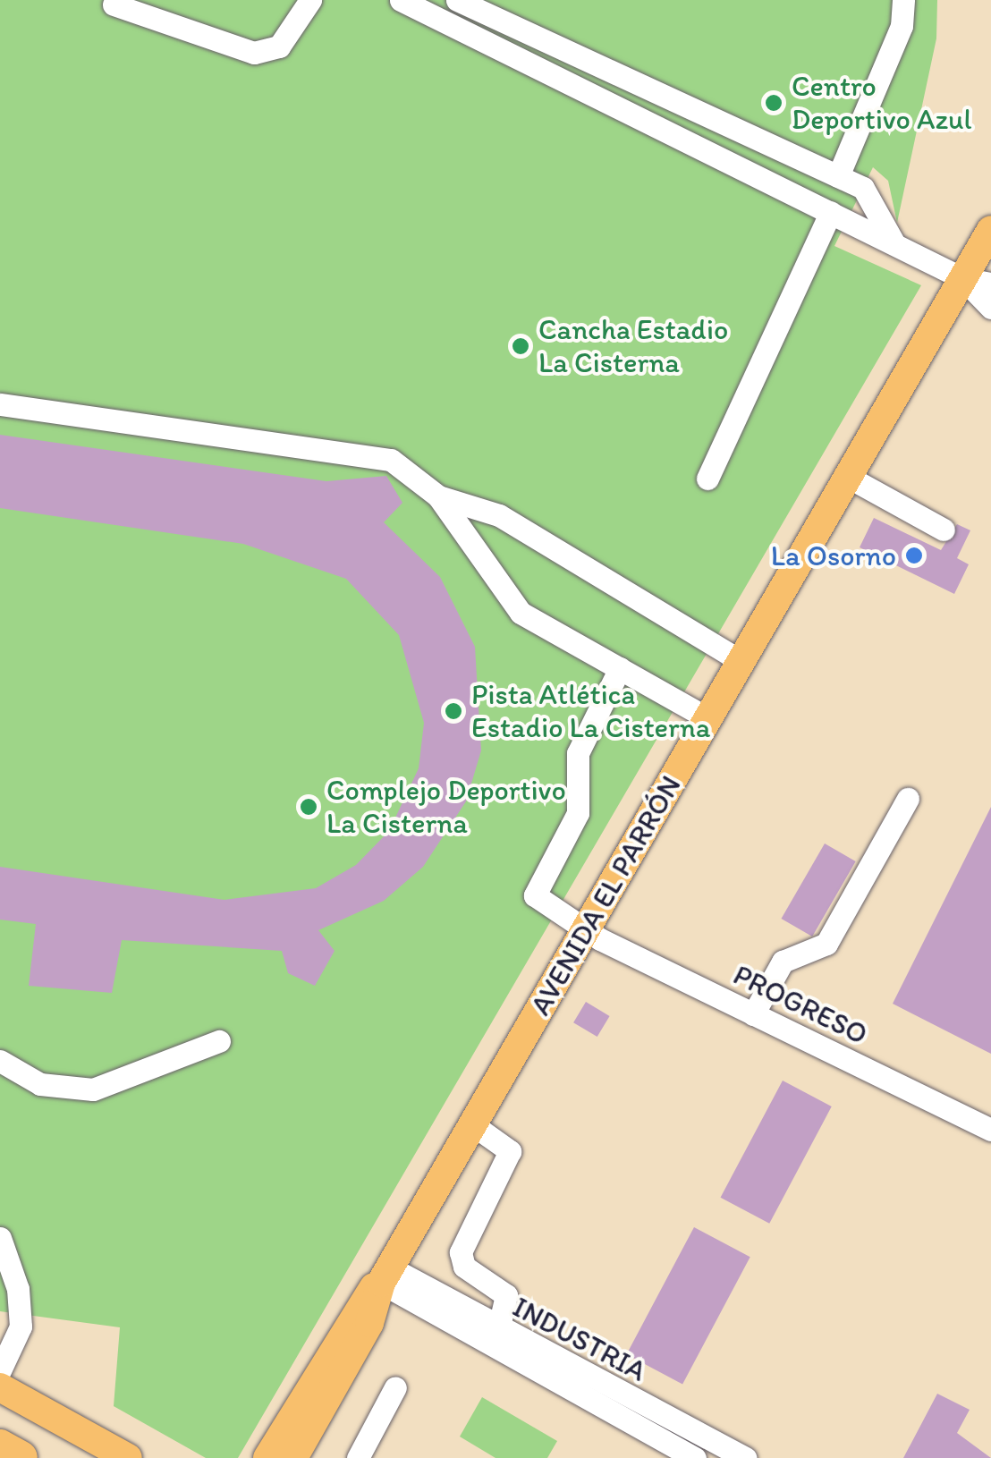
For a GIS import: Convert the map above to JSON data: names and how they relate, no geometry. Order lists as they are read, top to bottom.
{
  "streets": {
    "main road": ["AVENIDA EL PARRÓN"],
    "street": ["PROGRESO", "INDUSTRIA"]
  },
  "crossings": [
    ["AVENIDA EL PARRÓN", "PROGRESO"],
    ["AVENIDA EL PARRÓN", "INDUSTRIA"]
  ],
  "places": [
    "Centro Deportivo Azul",
    "Cancha Estadio La Cisterna",
    "La Osorno",
    "Pista Atlética Estadio La Cisterna",
    "Complejo Deportivo La Cisterna"
  ]
}
